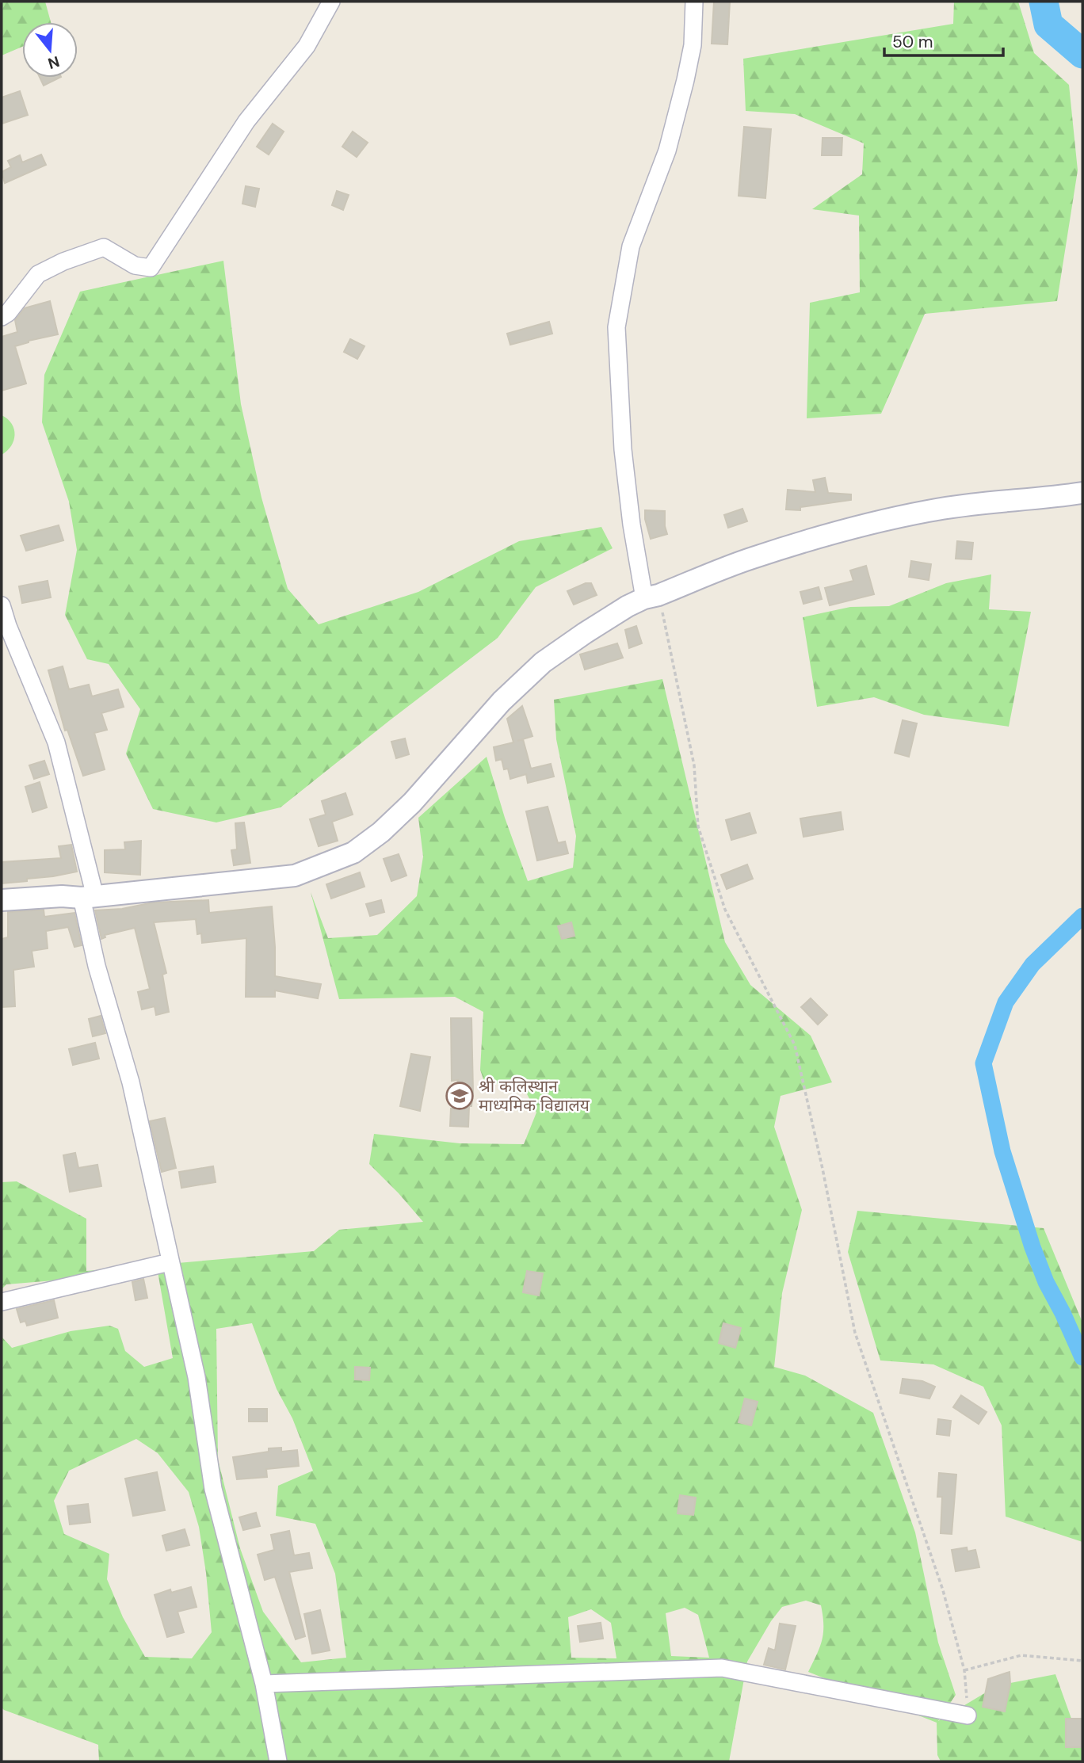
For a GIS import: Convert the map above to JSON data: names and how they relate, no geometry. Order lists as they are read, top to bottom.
{
  "places": {
    "school or university": ["श्री कलिस्थान माध्यमिक विद्यालय"]
  },
  "scale_bar": "50 m",
  "north": "bottom"
}
